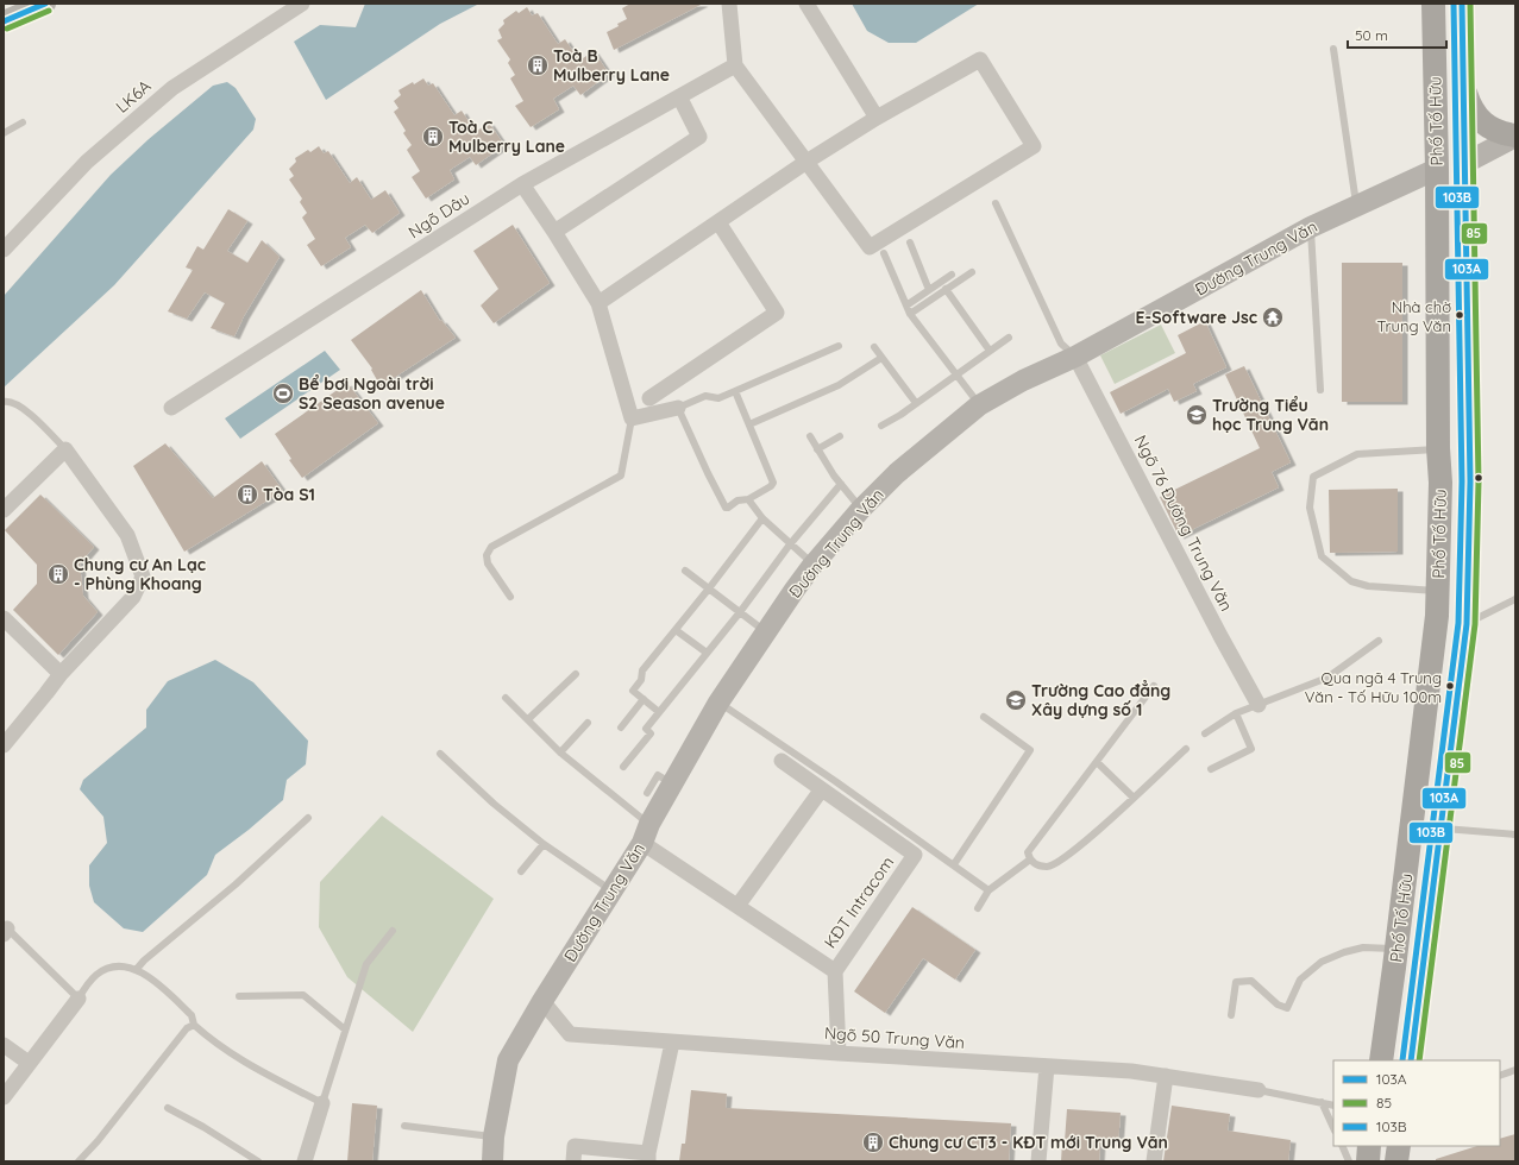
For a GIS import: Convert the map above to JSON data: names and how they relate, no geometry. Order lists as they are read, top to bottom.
{
  "streets": {
    "main road": ["Phố Tố Hữu"],
    "street": [
      "LK6A",
      "Ngõ Dâu",
      "Đường Trung Văn",
      "Ngõ 76 Đường Trung Văn",
      "KĐT Intracom",
      "Ngõ 50 Trung Văn"
    ]
  },
  "crossings": [
    ["Phố Tố Hữu", "Đường Trung Văn"],
    ["Đường Trung Văn", "Ngõ 76 Đường Trung Văn"],
    ["Đường Trung Văn", "KĐT Intracom"],
    ["Đường Trung Văn", "Ngõ 50 Trung Văn"],
    ["KĐT Intracom", "Ngõ 50 Trung Văn"]
  ],
  "places": {
    "building": [
      "Toà B Mulberry Lane",
      "Toà C Mulberry Lane",
      "Tòa S1",
      "Chung cư An Lạc - Phùng Khoang",
      "Chung cư CT3 - KĐT mới Trung Văn"
    ],
    "other": ["Nhà chờ Trung Văn", "Qua ngã 4 Trung Văn - Tố Hữu 100m"],
    "temple": ["E-Software Jsc"],
    "sports": ["Bể bơi Ngoài trời S2 Season avenue"],
    "school or university": ["Trường Tiểu học Trung Văn", "Trường Cao đẳng Xây dựng số 1"]
  },
  "lines": ["transit line 103A", "transit line 85", "transit line 103B"],
  "legend": ["103A", "85", "103B"],
  "scale_bar": "50 m"
}
